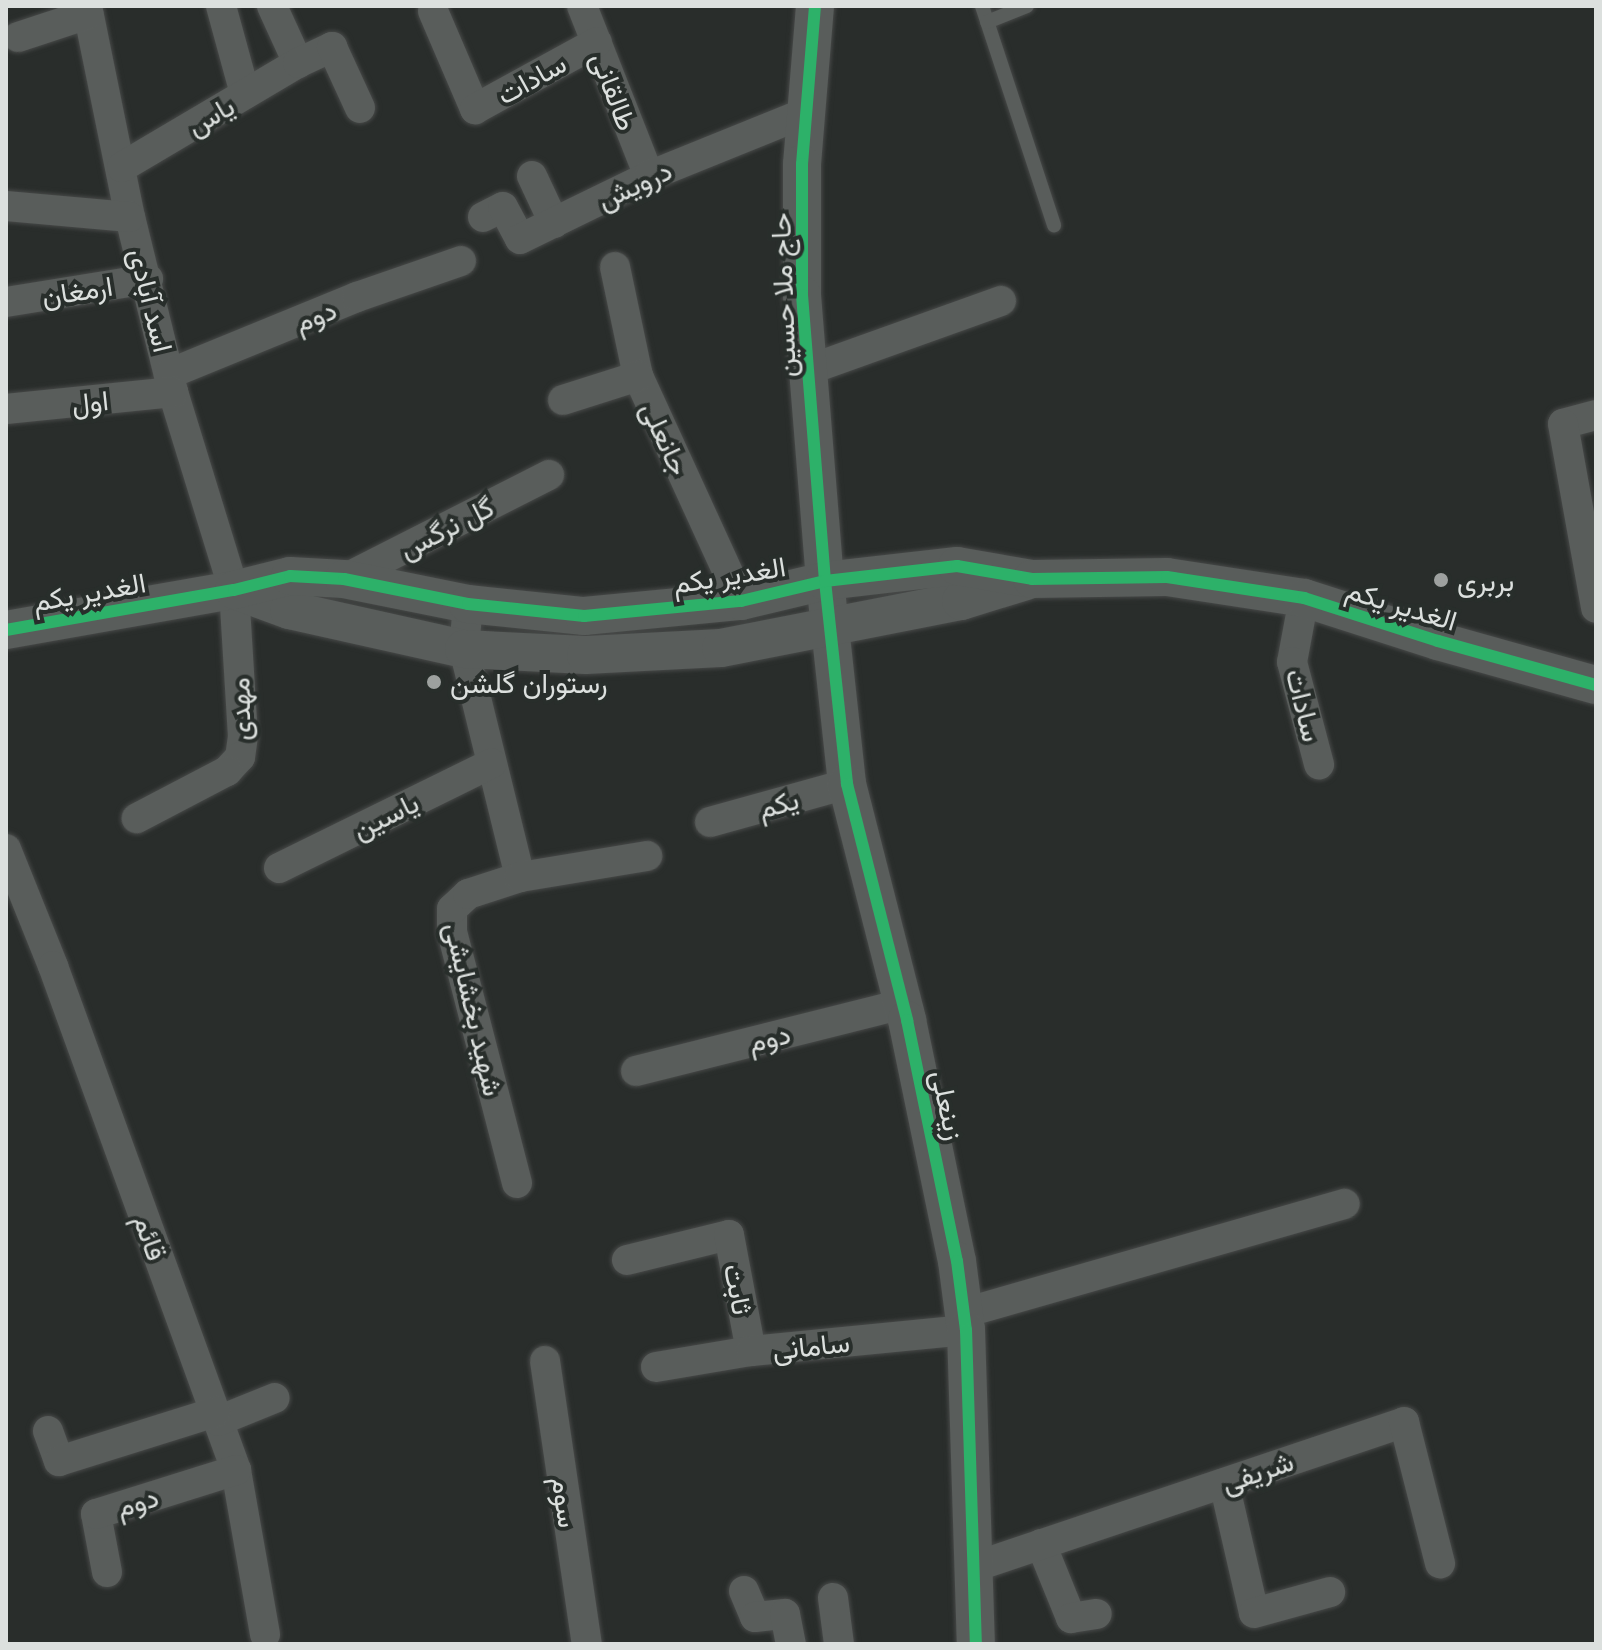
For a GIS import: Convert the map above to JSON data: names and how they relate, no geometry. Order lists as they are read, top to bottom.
{
  "streets": {
    "street": [
      "سادات",
      "طالقانی",
      "یاس",
      "درویش",
      "ارمغان",
      "حاج ملا حسین",
      "اسد آبادی",
      "دوم",
      "اول",
      "جانعلی",
      "گل نرگس",
      "الغدیر یکم",
      "مهدی",
      "یکم",
      "یاسین",
      "شهید بخشایشی",
      "زینعلی",
      "قائم",
      "ثابت",
      "سامانی",
      "شریفی",
      "سوم"
    ]
  },
  "crossings": [
    ["سادات", "طالقانی"],
    ["سادات", "الغدیر یکم"],
    ["طالقانی", "درویش"],
    ["یاس", "اسد آبادی"],
    ["درویش", "حاج ملا حسین"],
    ["ارمغان", "اسد آبادی"],
    ["حاج ملا حسین", "الغدیر یکم"],
    ["حاج ملا حسین", "زینعلی"],
    ["اسد آبادی", "دوم"],
    ["اسد آبادی", "اول"],
    ["اسد آبادی", "الغدیر یکم"],
    ["اسد آبادی", "مهدی"],
    ["دوم", "اول"],
    ["دوم", "زینعلی"],
    ["دوم", "قائم"],
    ["جانعلی", "الغدیر یکم"],
    ["گل نرگس", "الغدیر یکم"],
    ["الغدیر یکم", "مهدی"],
    ["الغدیر یکم", "زینعلی"],
    ["یکم", "زینعلی"],
    ["زینعلی", "سامانی"],
    ["زینعلی", "شریفی"],
    ["ثابت", "سامانی"]
  ],
  "places": ["بربری", "رستوران گلشن"]
}
